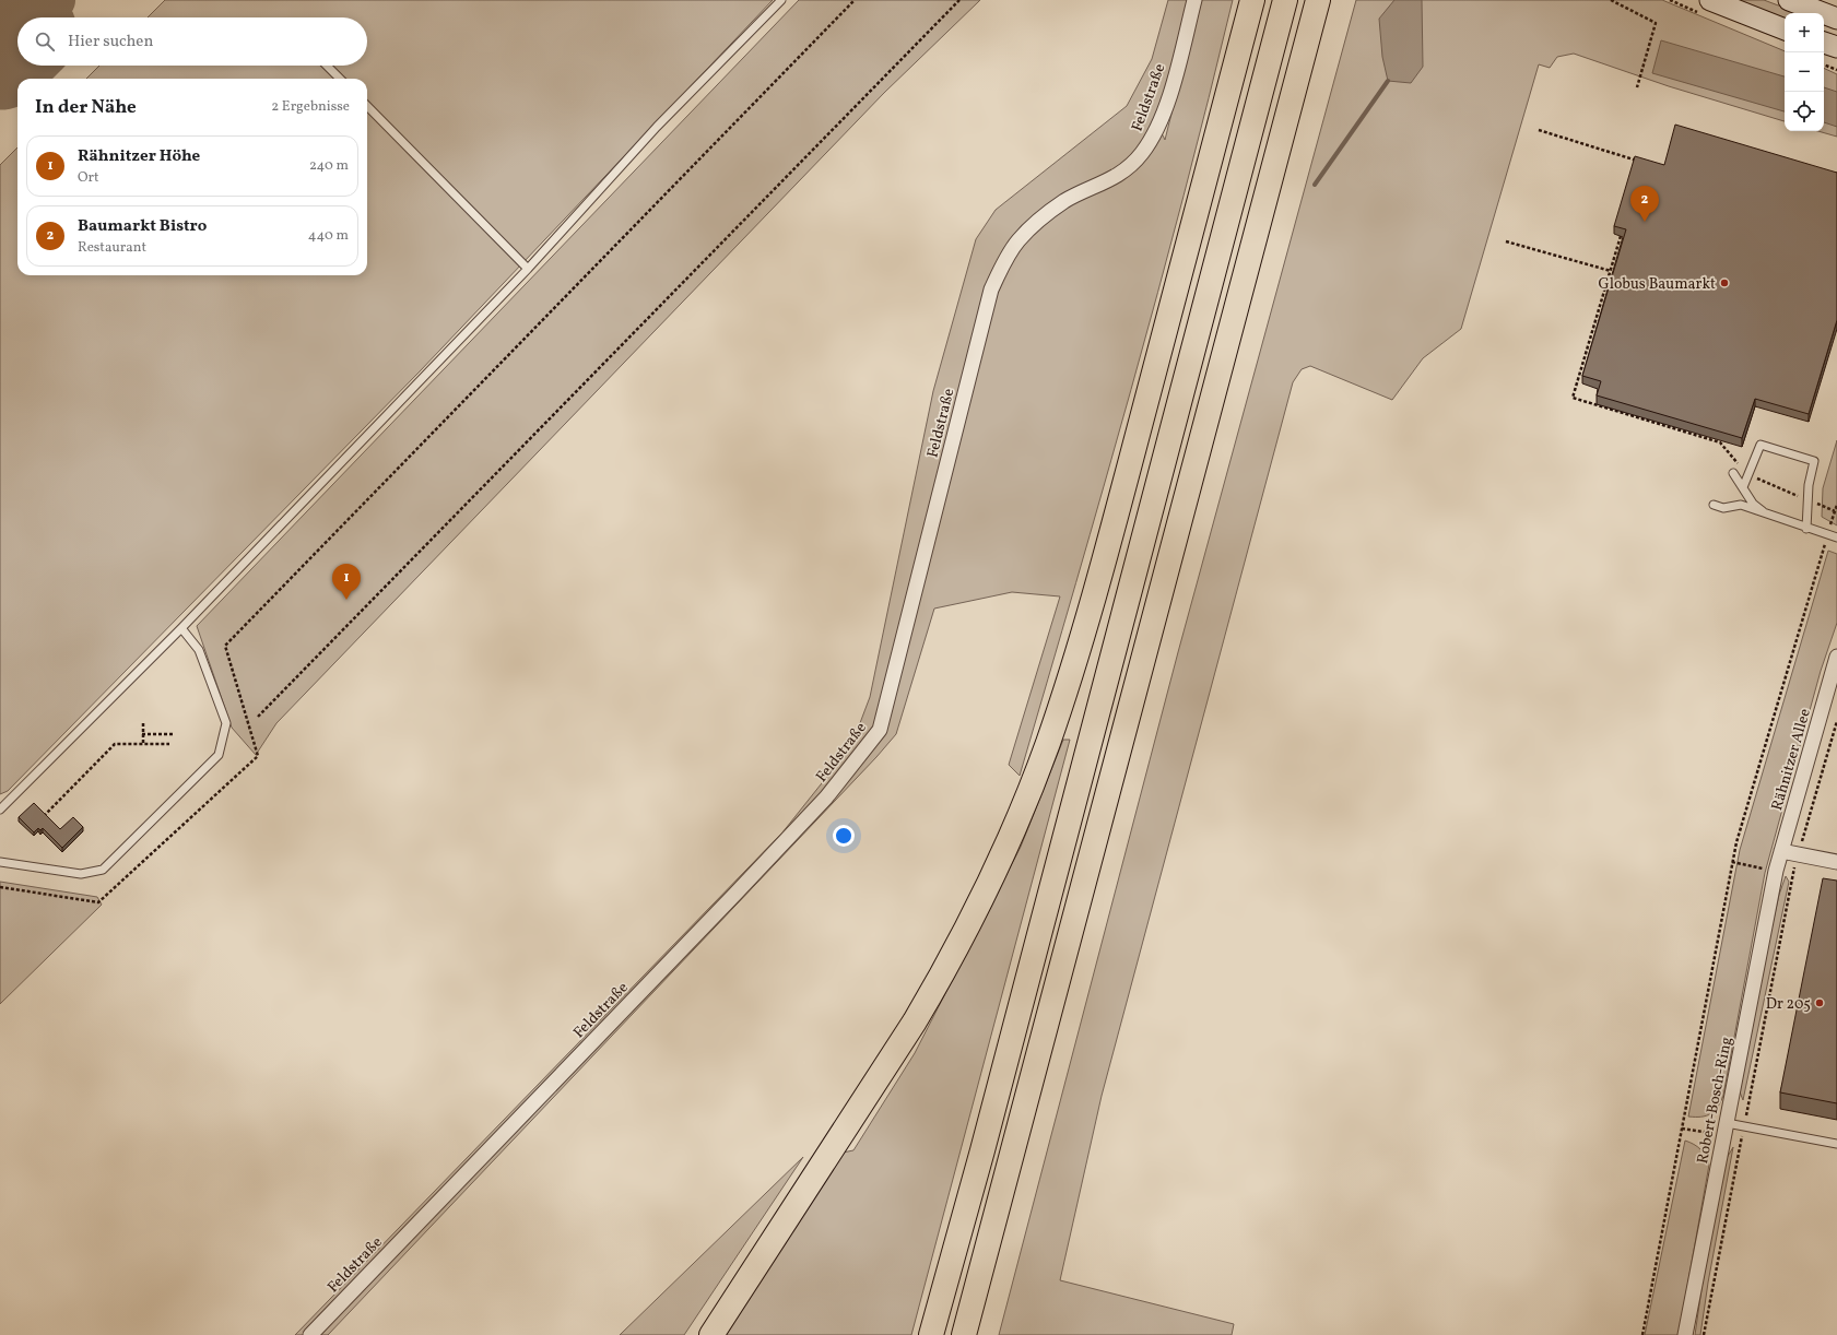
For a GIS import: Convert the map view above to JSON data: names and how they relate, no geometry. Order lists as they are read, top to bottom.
{
  "streets": {
    "street": ["Feldstraße", "Rähnitzer Allee", "Robert-Bosch-Ring"]
  },
  "crossings": [
    ["Rähnitzer Allee", "Robert-Bosch-Ring"]
  ],
  "places": ["Globus Baumarkt", "Dr 205"],
  "page": {
    "map_buttons": ["+", "−"],
    "search": "Hier suchen",
    "heading": ["In der Nähe", "2 Ergebnisse"],
    "list": [
      {
        "mark": "1",
        "name": "Rähnitzer Höhe",
        "note": "Ort",
        "value": "240 m"
      },
      {
        "mark": "2",
        "name": "Baumarkt Bistro",
        "note": "Restaurant",
        "value": "440 m"
      }
    ],
    "pins": ["2", "1"]
  }
}
